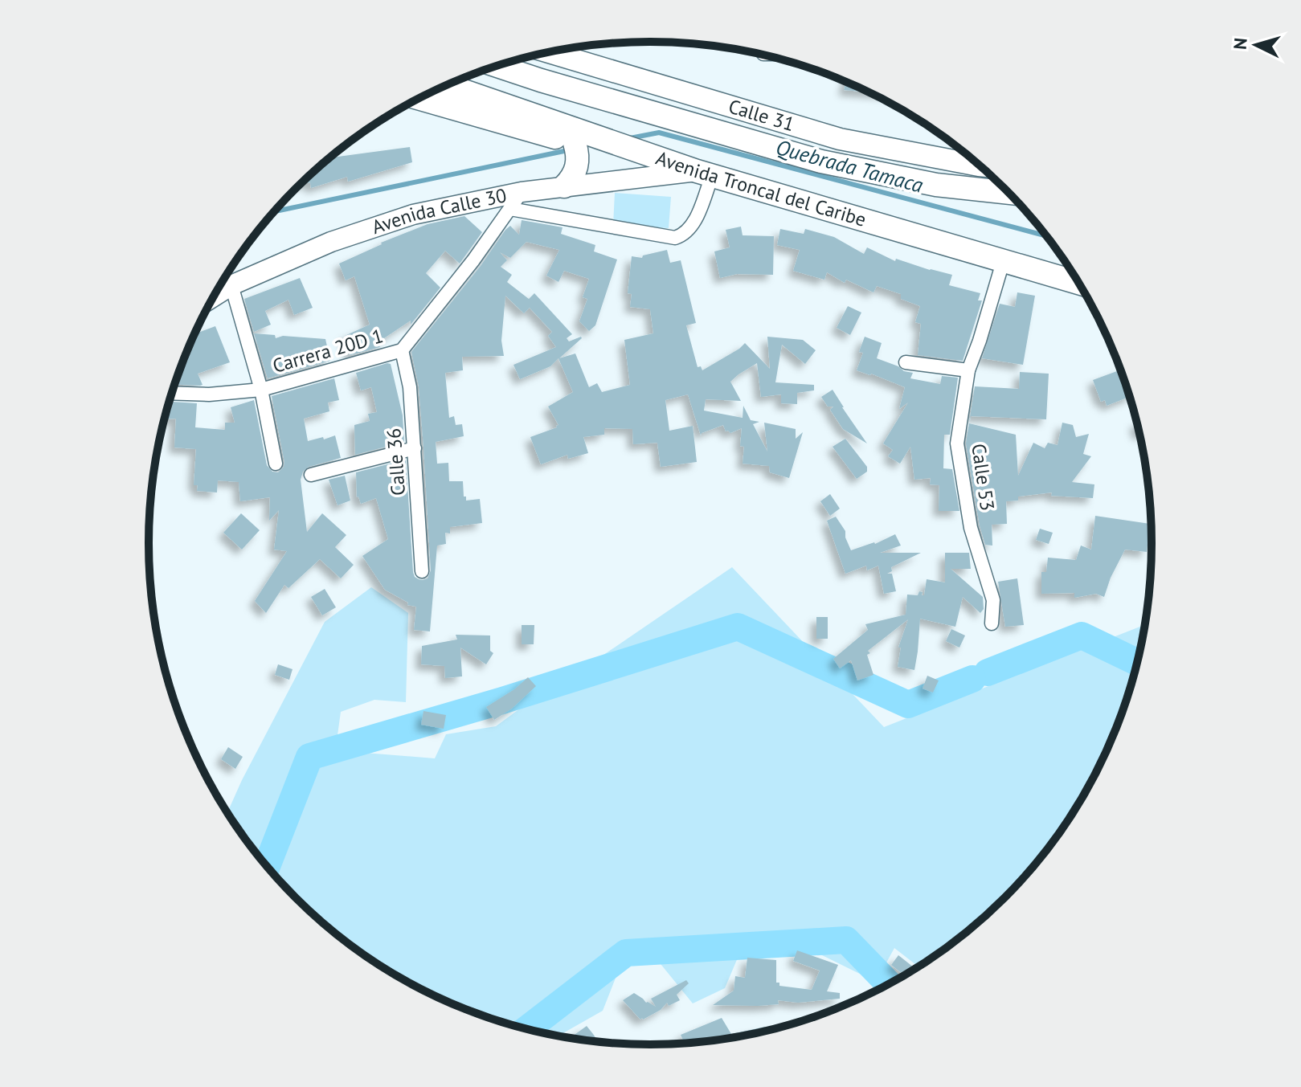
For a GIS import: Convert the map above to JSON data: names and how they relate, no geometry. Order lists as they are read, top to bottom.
{
  "streets": {
    "highway": ["Avenida Troncal del Caribe"],
    "main road": ["Calle 31", "Avenida Calle 30"],
    "street": ["Carrera 20D 1", "Calle 36", "Calle 53"]
  },
  "crossings": [
    ["Avenida Troncal del Caribe", "Avenida Calle 30"],
    ["Avenida Troncal del Caribe", "Calle 53"],
    ["Avenida Calle 30", "Carrera 20D 1"],
    ["Carrera 20D 1", "Calle 36"]
  ],
  "water": ["Quebrada Tamaca"],
  "north": "left"
}
